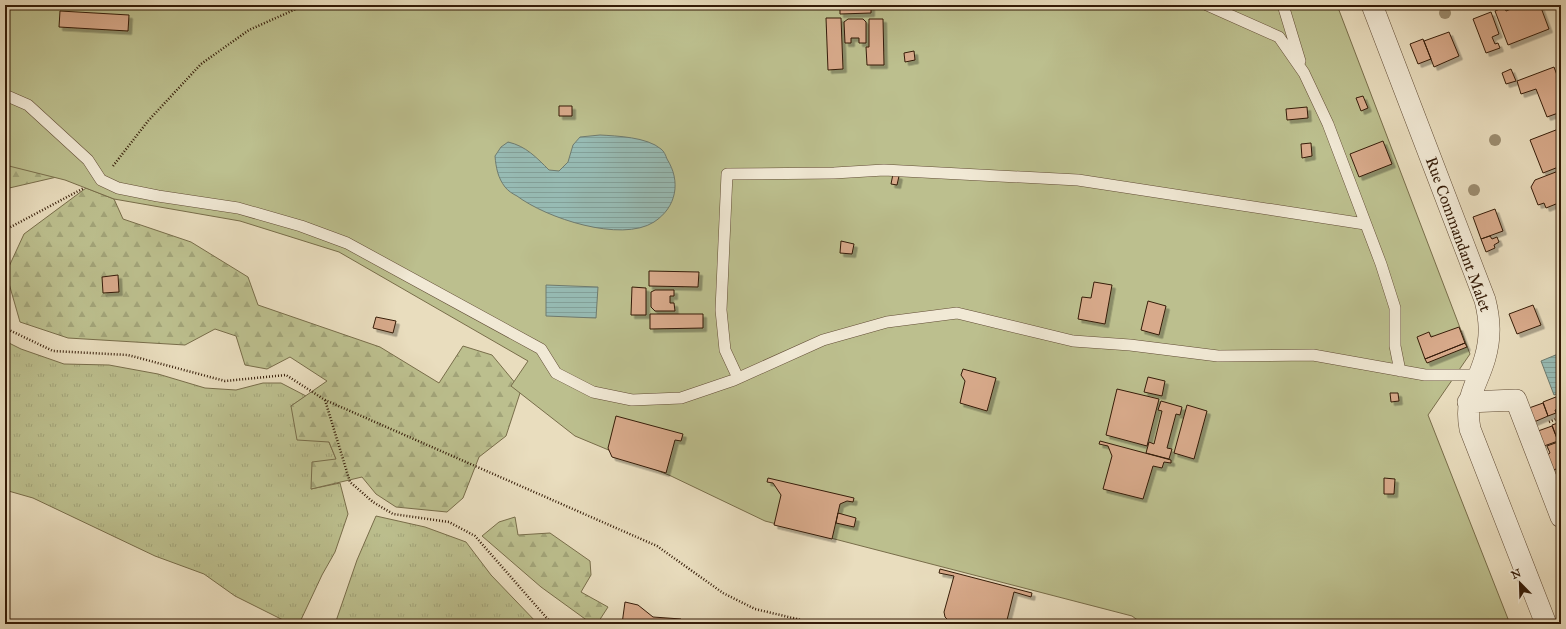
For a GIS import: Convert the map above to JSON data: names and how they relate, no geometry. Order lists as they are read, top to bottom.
{
  "streets": {
    "street": ["Rue Commandant Malet"]
  },
  "north": "top left"
}
